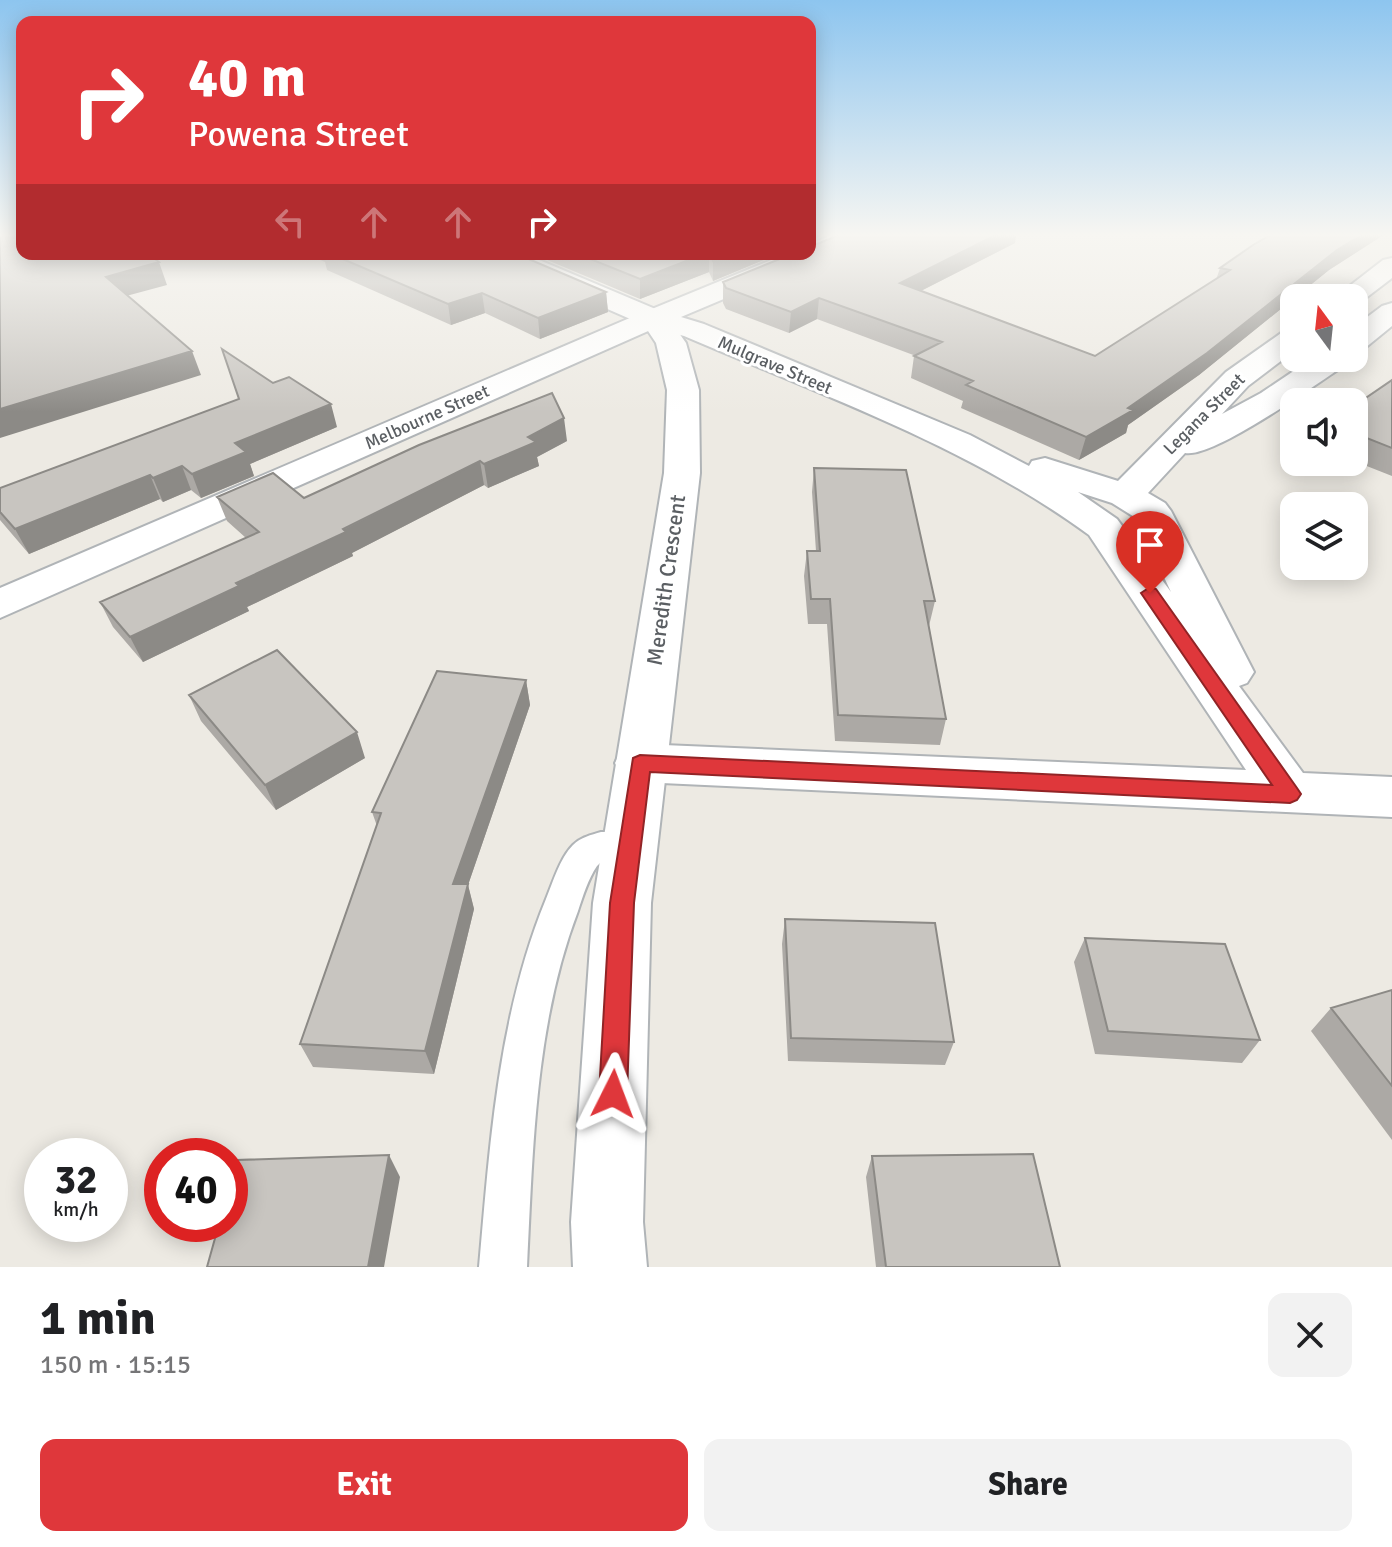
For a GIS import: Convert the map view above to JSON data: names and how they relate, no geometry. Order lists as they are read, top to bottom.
{
  "streets": {
    "street": [
      "Mulgrave Street",
      "Legana Street",
      "Melbourne Street",
      "Meredith Crescent"
    ]
  },
  "crossings": [
    ["Mulgrave Street", "Legana Street"],
    ["Mulgrave Street", "Melbourne Street"],
    ["Mulgrave Street", "Meredith Crescent"],
    ["Melbourne Street", "Meredith Crescent"]
  ],
  "north": "top",
  "page": {
    "turn": ["40 m", "Powena Street"],
    "speed": "32 km/h",
    "limit": "40",
    "heading": ["1 min", "150 m · 15:15"],
    "buttons": ["Exit", "Share"]
  }
}
